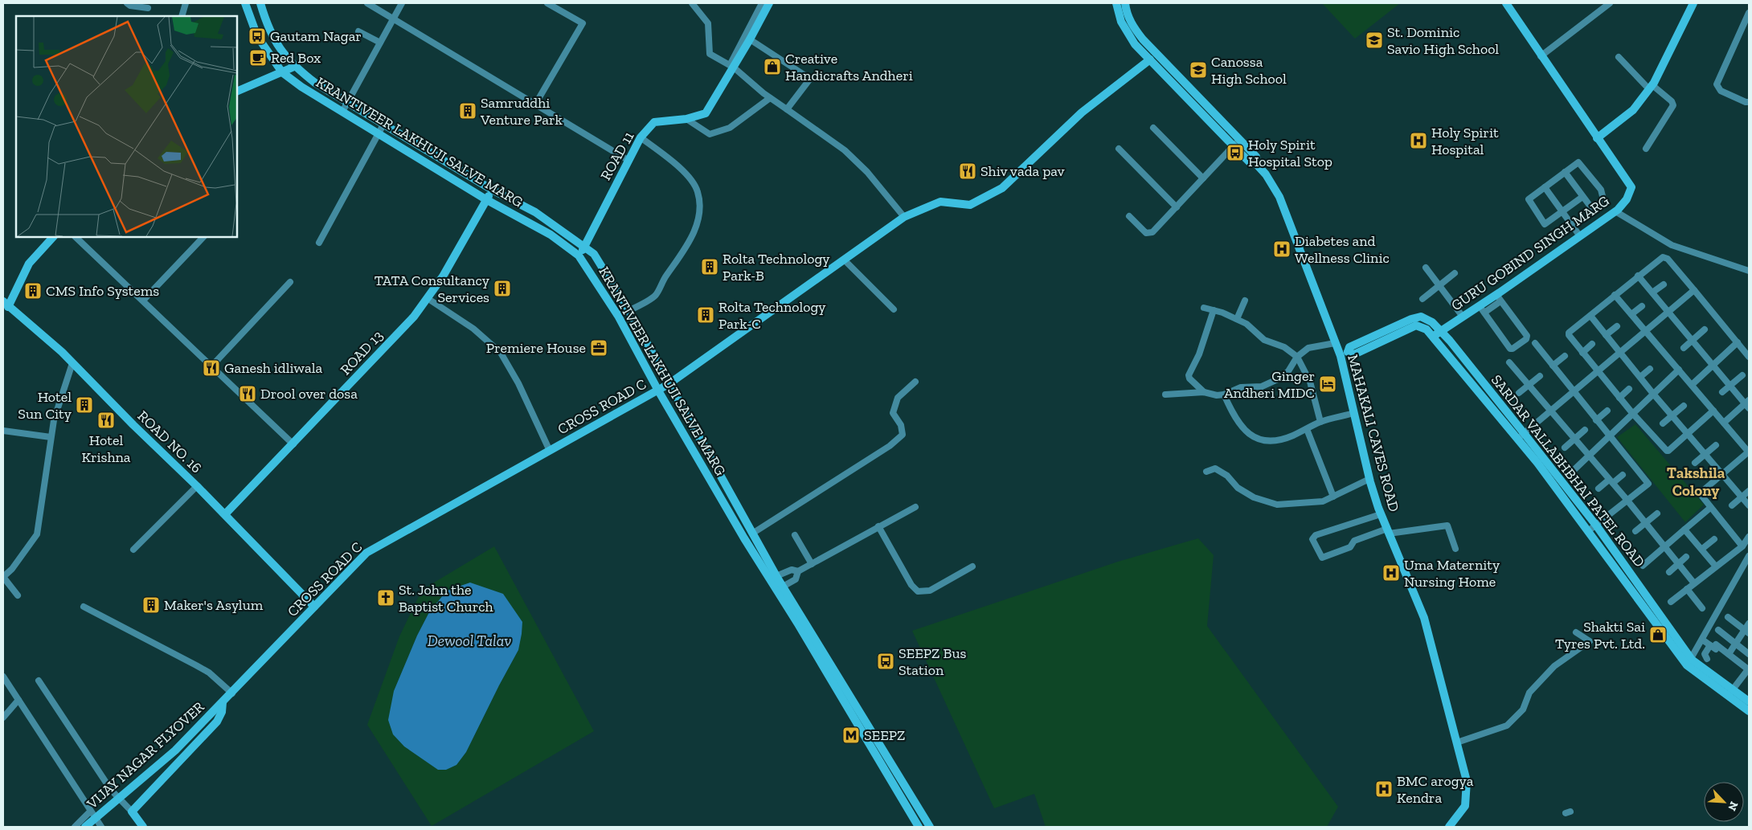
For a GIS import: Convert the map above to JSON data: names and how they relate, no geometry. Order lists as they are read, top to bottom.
{
  "streets": {
    "main road": [
      "KRANTIVEER LAKHUJI SALVE MARG",
      "ROAD 11",
      "GURU GOBIND SINGH MARG",
      "ROAD 13",
      "CROSS ROAD C",
      "MAHAKALI CAVES ROAD",
      "ROAD NO. 16",
      "SARDAR VALLABHBHAI PATEL ROAD",
      "VIJAY NAGAR FLYOVER"
    ]
  },
  "crossings": [
    ["KRANTIVEER LAKHUJI SALVE MARG", "ROAD 11"],
    ["KRANTIVEER LAKHUJI SALVE MARG", "ROAD 13"],
    ["KRANTIVEER LAKHUJI SALVE MARG", "CROSS ROAD C"],
    ["GURU GOBIND SINGH MARG", "SARDAR VALLABHBHAI PATEL ROAD"],
    ["ROAD 13", "ROAD NO. 16"],
    ["CROSS ROAD C", "MAHAKALI CAVES ROAD"],
    ["CROSS ROAD C", "ROAD NO. 16"],
    ["CROSS ROAD C", "VIJAY NAGAR FLYOVER"],
    ["MAHAKALI CAVES ROAD", "SARDAR VALLABHBHAI PATEL ROAD"]
  ],
  "districts": ["Takshila Colony"],
  "water": ["Dewool Talav"],
  "places": {
    "bus stop": ["Gautam Nagar", "Holy Spirit Hospital Stop", "SEEPZ Bus Station"],
    "school or university": ["St. Dominic Savio High School", "Canossa High School"],
    "cafe": ["Red Box"],
    "shop": ["Creative Handicrafts Andheri", "Shakti Sai Tyres Pvt. Ltd."],
    "building": [
      "Samruddhi Venture Park",
      "Rolta Technology Park-B",
      "TATA Consultancy Services",
      "CMS Info Systems",
      "Rolta Technology Park-C",
      "Hotel Sun City",
      "Maker's Asylum"
    ],
    "hospital": [
      "Holy Spirit Hospital",
      "Diabetes and Wellness Clinic",
      "Uma Maternity Nursing Home",
      "BMC arogya Kendra"
    ],
    "restaurant": [
      "Shiv vada pav",
      "Ganesh idliwala",
      "Drool over dosa",
      "Hotel Krishna"
    ],
    "office": ["Premiere House"],
    "hotel": ["Ginger Andheri MIDC"],
    "church": ["St. John the Baptist Church"],
    "metro station": ["SEEPZ"]
  },
  "north": "bottom right"
}
